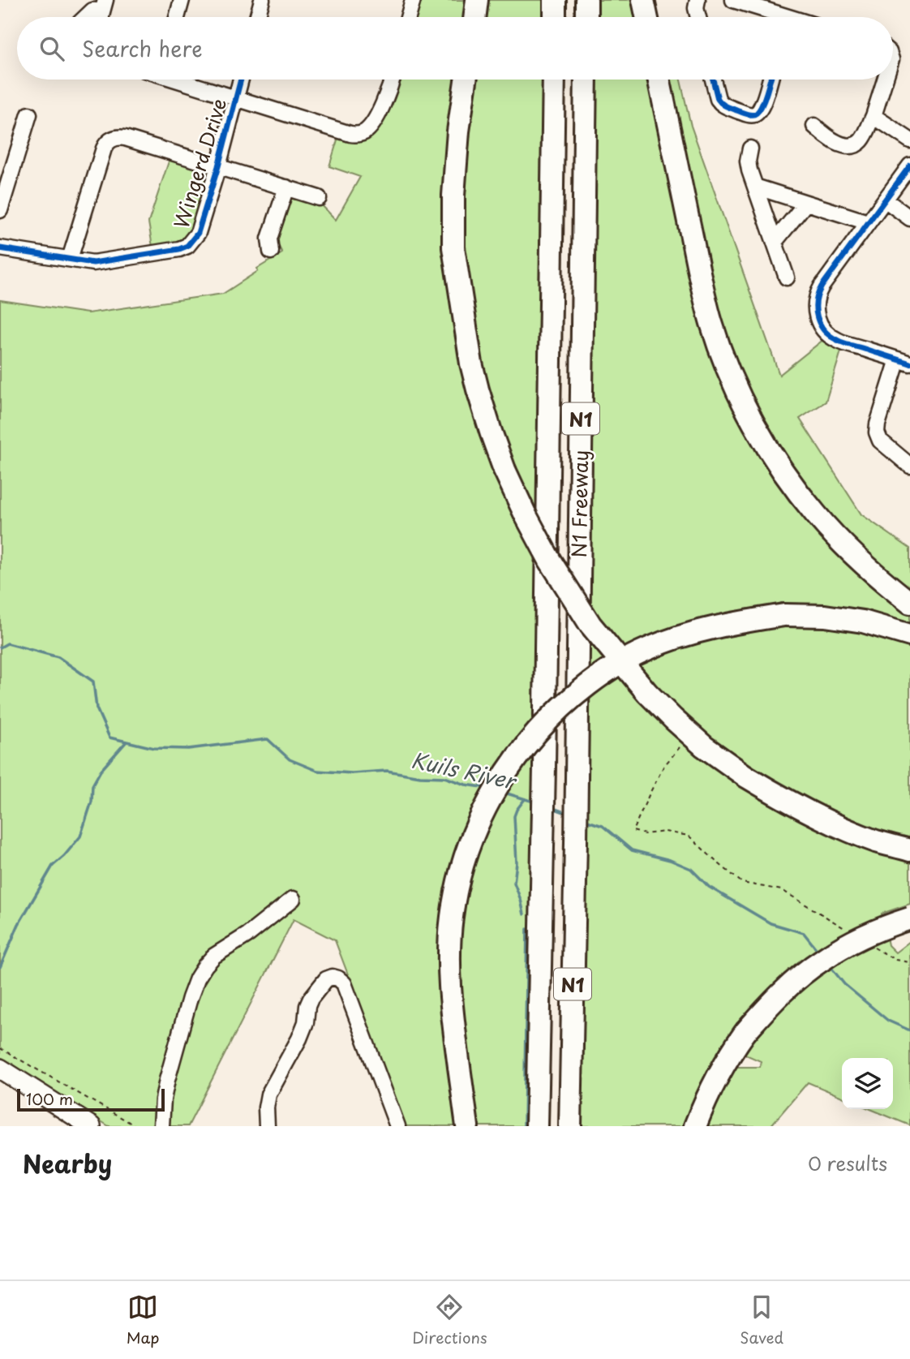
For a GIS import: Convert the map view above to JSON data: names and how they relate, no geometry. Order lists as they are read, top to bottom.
{
  "streets": {
    "highway": ["N1", "N1 Freeway"],
    "street": ["Wingerd Drive"]
  },
  "water": ["Kuils River"],
  "scale_bar": "100 m",
  "page": {
    "search": "Search here",
    "scale": "100 m",
    "heading": ["Nearby", "0 results"],
    "nav": ["Map", "Directions", "Saved"]
  }
}
